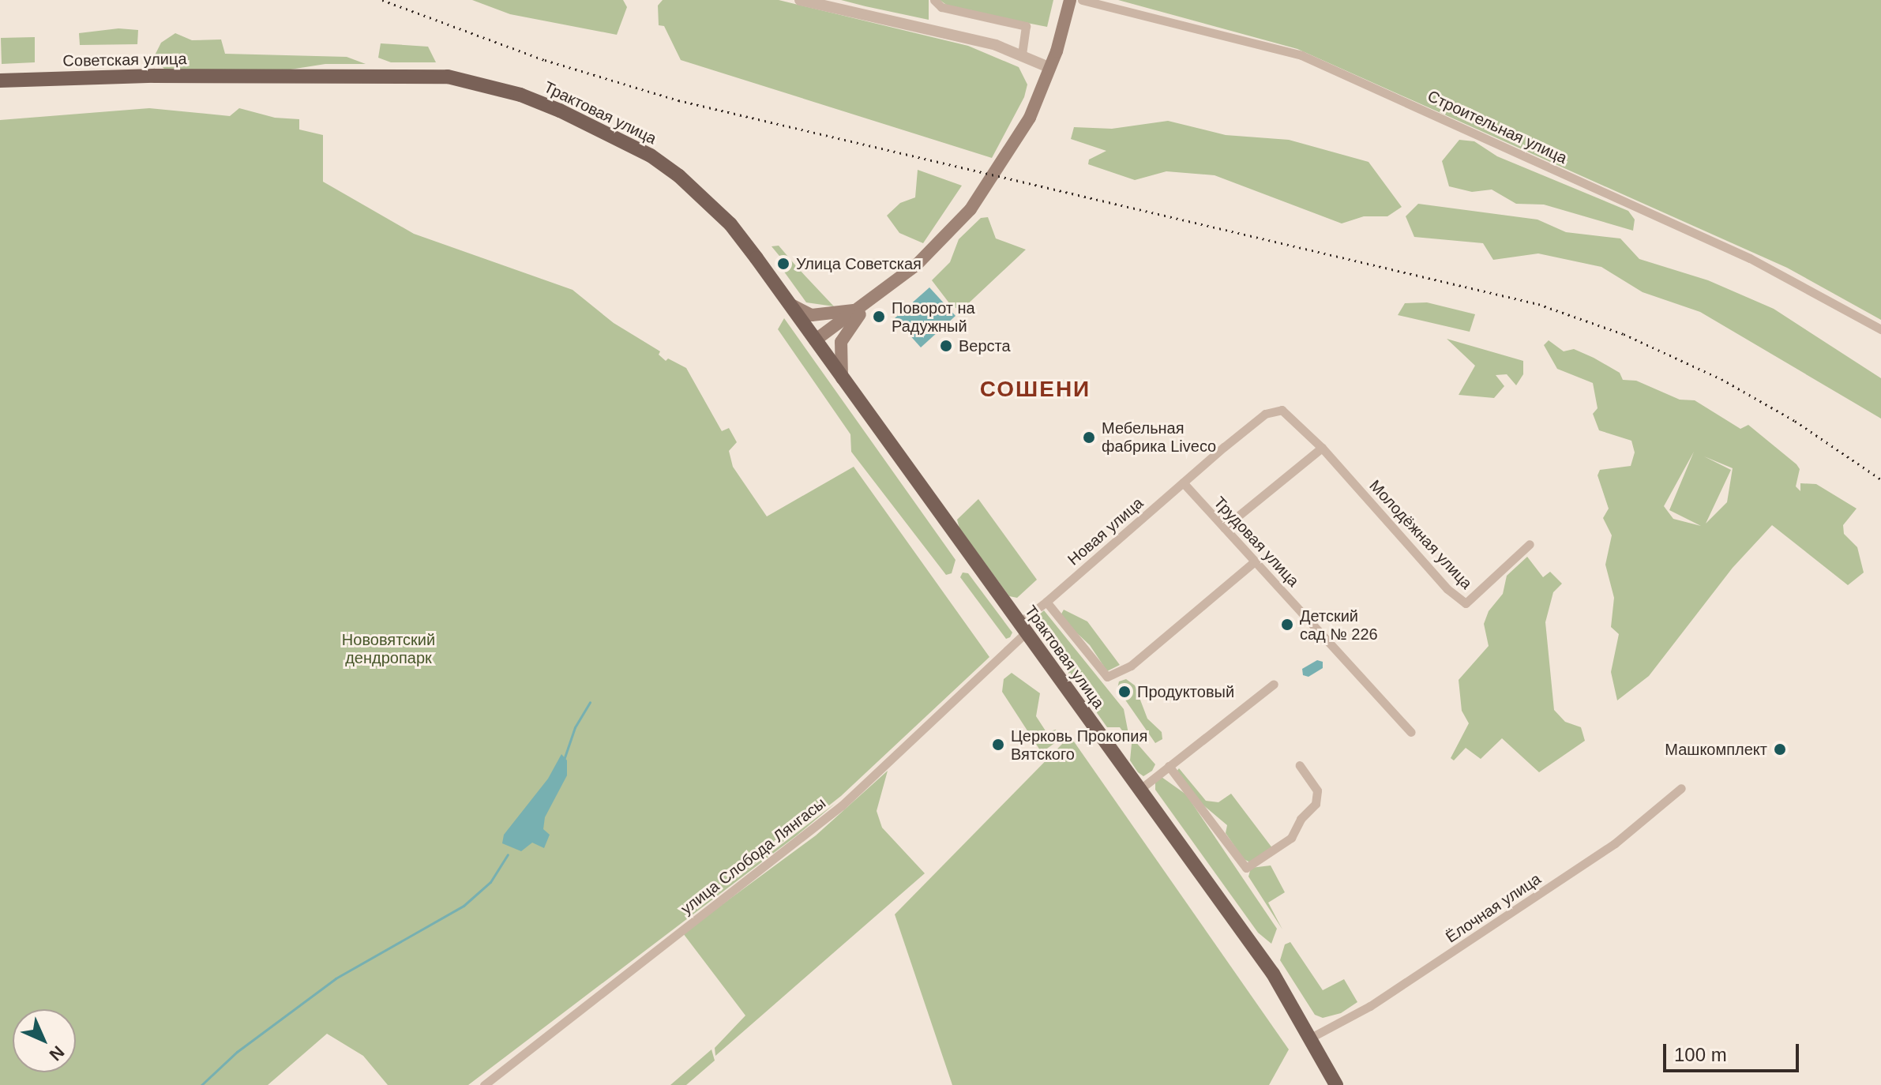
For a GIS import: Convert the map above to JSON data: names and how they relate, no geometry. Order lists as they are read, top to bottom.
{
  "streets": {
    "main road": ["Советская улица", "Трактовая улица"],
    "street": [
      "Строительная улица",
      "Новая улица",
      "Молодёжная улица",
      "Трудовая улица",
      "улица Слобода Лянгасы",
      "Ёлочная улица"
    ]
  },
  "crossings": [
    ["Советская улица", "Трактовая улица"],
    ["Трактовая улица", "Новая улица"],
    ["Трактовая улица", "улица Слобода Лянгасы"],
    ["Трактовая улица", "Ёлочная улица"],
    ["Новая улица", "Молодёжная улица"],
    ["Новая улица", "Трудовая улица"],
    ["Новая улица", "улица Слобода Лянгасы"],
    ["Молодёжная улица", "Трудовая улица"]
  ],
  "districts": ["СОШЕНИ"],
  "parks": ["Нововятский дендропарк"],
  "places": [
    "Улица Советская",
    "Поворот на Радужный",
    "Верста",
    "Мебельная фабрика Liveco",
    "Детский сад № 226",
    "Продуктовый",
    "Церковь Прокопия Вятского",
    "Машкомплект"
  ],
  "scale_bar": "100 m",
  "north": "bottom right"
}
